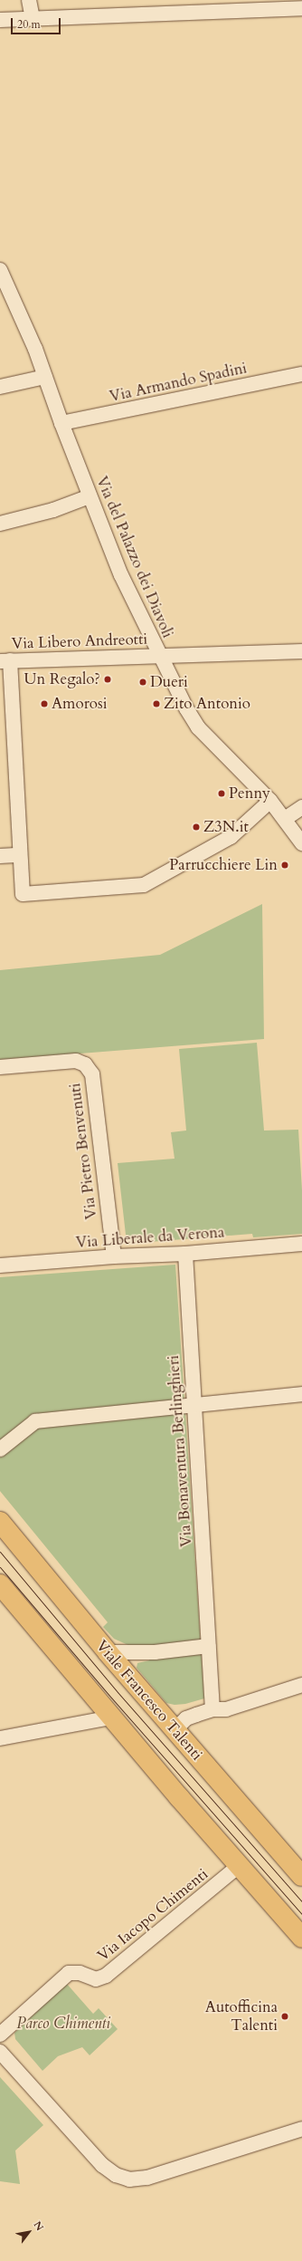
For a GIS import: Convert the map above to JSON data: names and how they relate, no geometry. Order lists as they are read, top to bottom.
{
  "streets": {
    "main road": ["Viale Francesco Talenti"],
    "street": [
      "Via Armando Spadini",
      "Via del Palazzo dei Diavoli",
      "Via Libero Andreotti",
      "Via Pietro Benvenuti",
      "Via Liberale da Verona",
      "Via Bonaventura Berlinghieri",
      "Via Iacopo Chimenti"
    ]
  },
  "crossings": [
    ["Via Armando Spadini", "Via del Palazzo dei Diavoli"],
    ["Via del Palazzo dei Diavoli", "Via Libero Andreotti"],
    ["Via Pietro Benvenuti", "Via Liberale da Verona"],
    ["Via Liberale da Verona", "Via Bonaventura Berlinghieri"]
  ],
  "parks": ["Parco Chimenti"],
  "places": [
    "Un Regalo?",
    "Dueri",
    "Amorosi",
    "Zito Antonio",
    "Penny",
    "Z3N.it",
    "Parrucchiere Lin",
    "Autofficina Talenti"
  ],
  "scale_bar": "20 m",
  "north": "top right"
}
